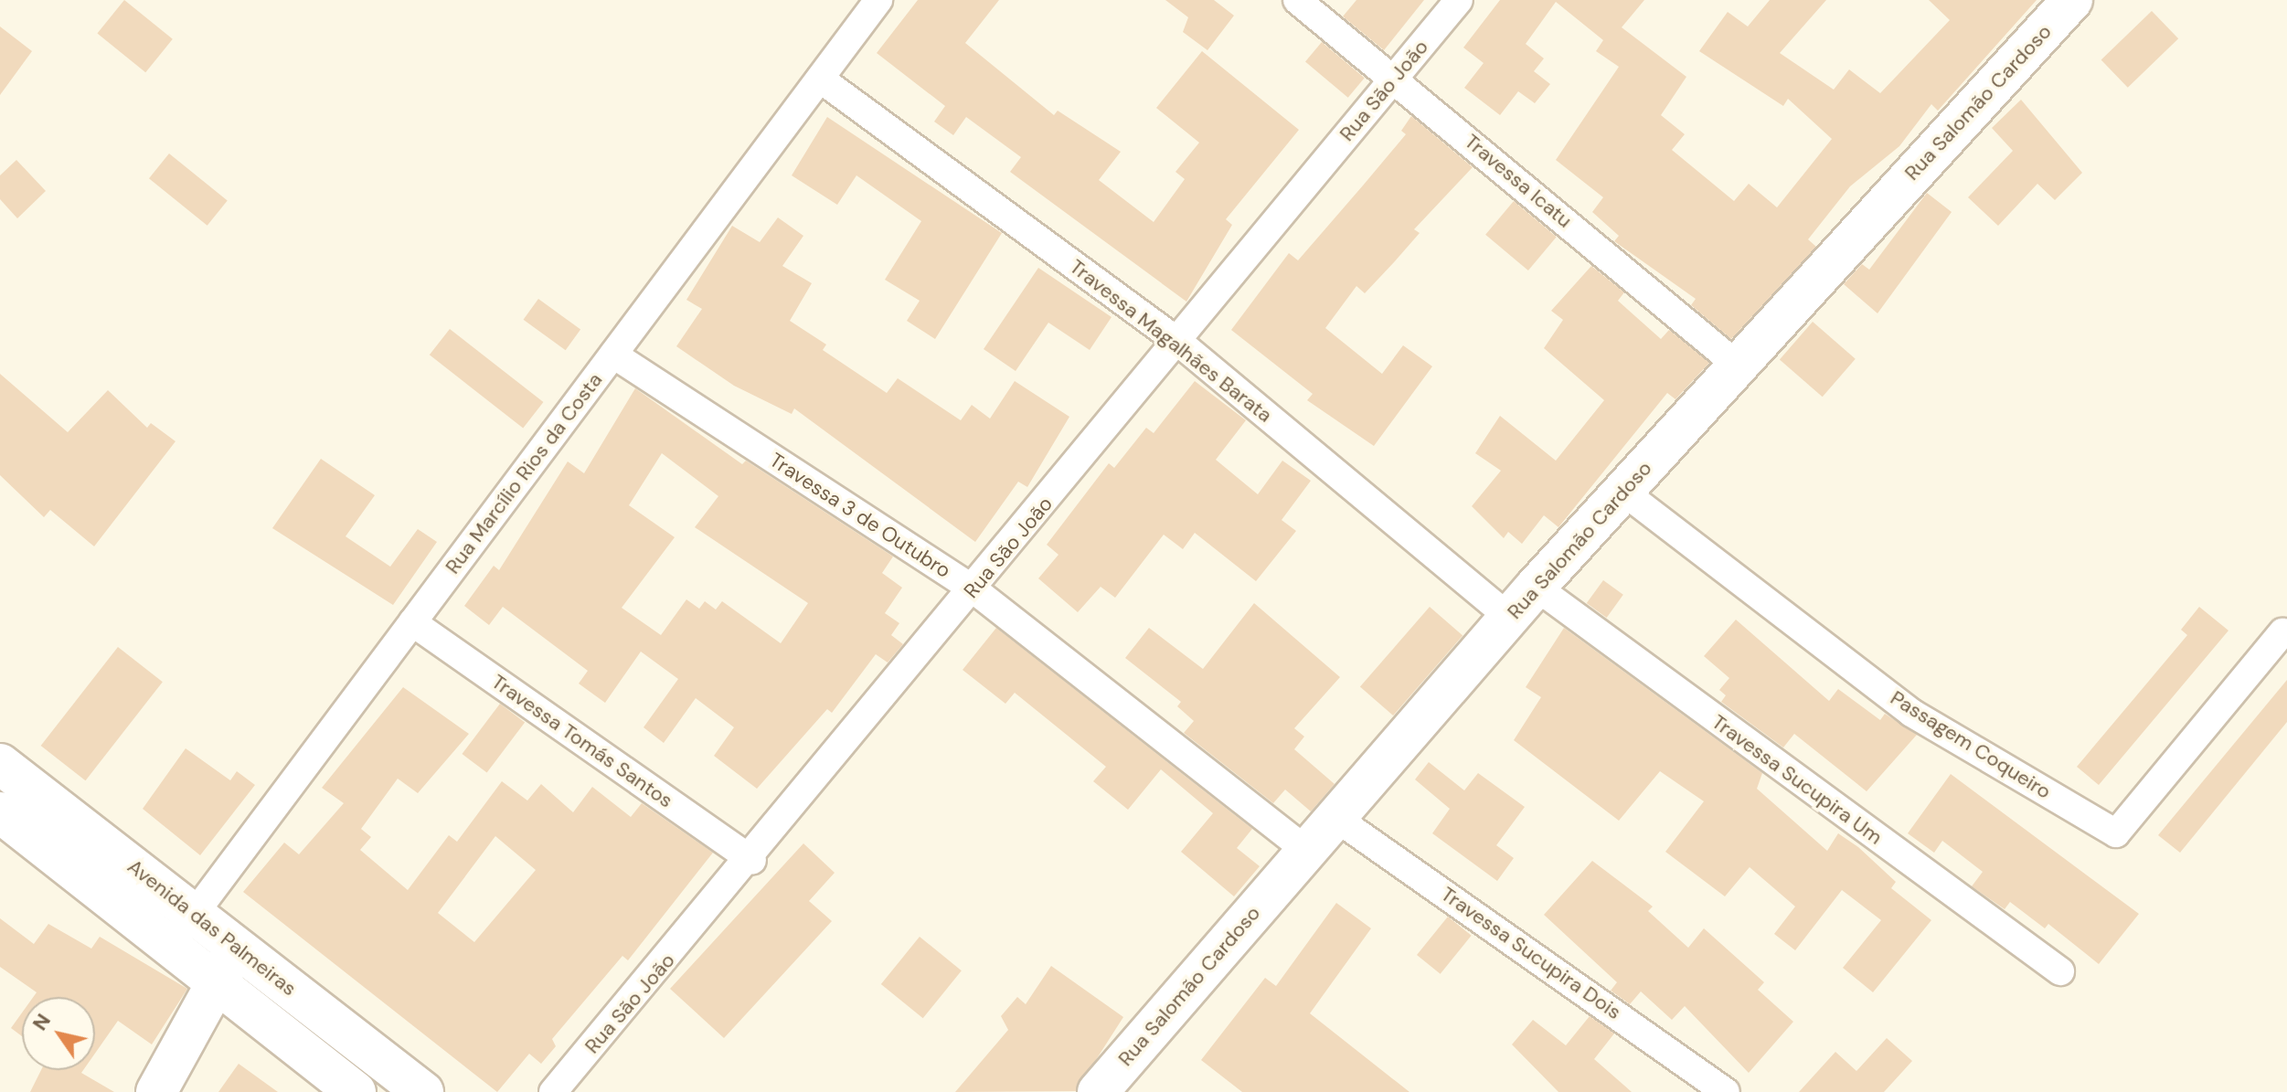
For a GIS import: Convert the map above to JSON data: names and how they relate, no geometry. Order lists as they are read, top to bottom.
{
  "streets": {
    "street": [
      "Rua São João",
      "Rua Salomão Cardoso",
      "Travessa Icatu",
      "Travessa Magalhães Barata",
      "Rua Marcílio Rios da Costa",
      "Travessa 3 de Outubro",
      "Travessa Tomás Santos",
      "Passagem Coqueiro",
      "Travessa Sucupira Um",
      "Avenida das Palmeiras",
      "Travessa Sucupira Dois"
    ]
  },
  "crossings": [
    ["Rua São João", "Travessa Icatu"],
    ["Rua São João", "Travessa Magalhães Barata"],
    ["Rua São João", "Travessa 3 de Outubro"],
    ["Rua São João", "Travessa Tomás Santos"],
    ["Rua Salomão Cardoso", "Travessa Icatu"],
    ["Rua Salomão Cardoso", "Travessa Magalhães Barata"],
    ["Rua Salomão Cardoso", "Travessa 3 de Outubro"],
    ["Rua Salomão Cardoso", "Passagem Coqueiro"],
    ["Rua Salomão Cardoso", "Travessa Sucupira Um"],
    ["Rua Salomão Cardoso", "Travessa Sucupira Dois"],
    ["Travessa Magalhães Barata", "Rua Marcílio Rios da Costa"],
    ["Rua Marcílio Rios da Costa", "Travessa 3 de Outubro"],
    ["Rua Marcílio Rios da Costa", "Travessa Tomás Santos"],
    ["Rua Marcílio Rios da Costa", "Avenida das Palmeiras"]
  ],
  "north": "top left"
}
